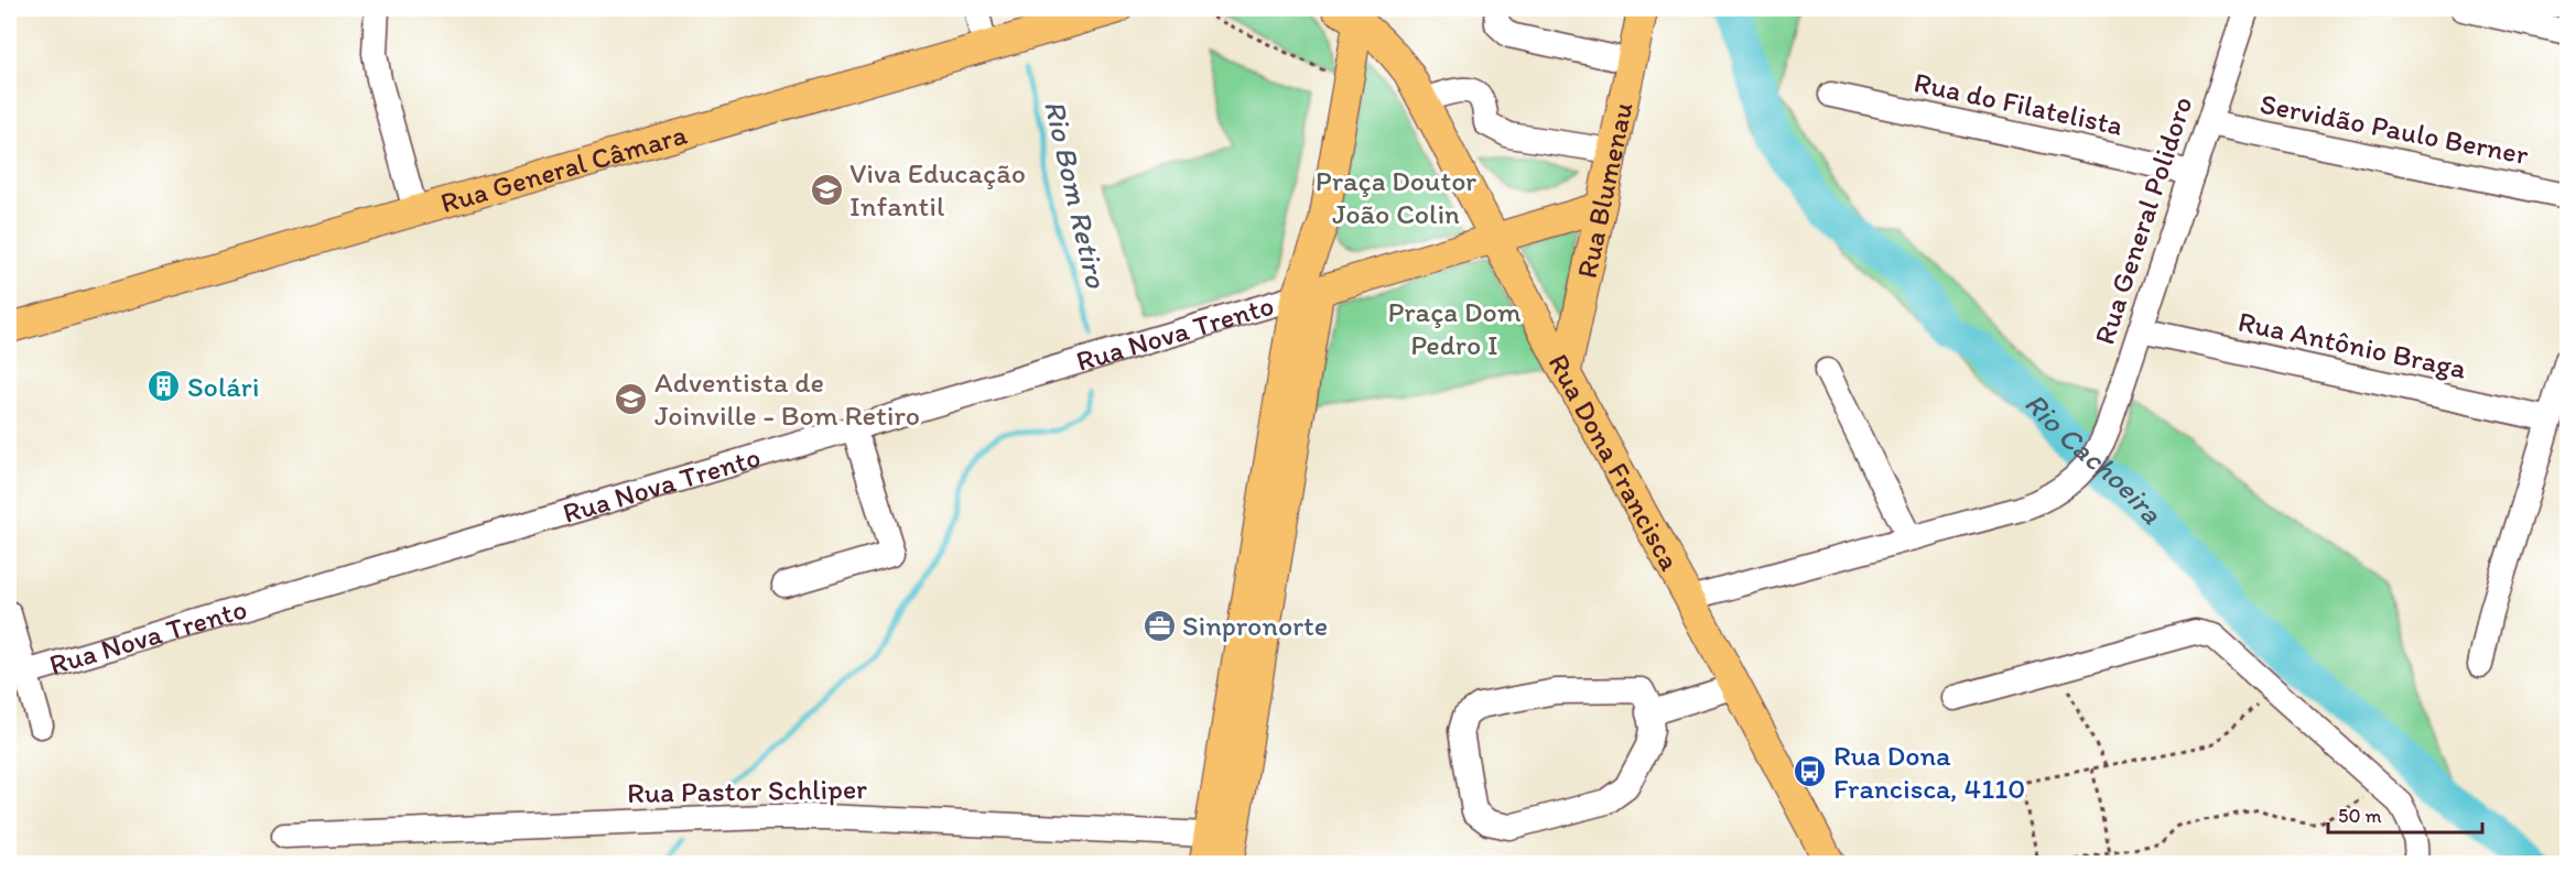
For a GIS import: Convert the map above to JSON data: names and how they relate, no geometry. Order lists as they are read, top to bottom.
{
  "streets": {
    "main road": [
      "Rua General Câmara",
      "Rua Blumenau",
      "Rua Nova Trento",
      "Rua Dona Francisca"
    ],
    "street": [
      "Rua do Filatelista",
      "Servidão Paulo Berner",
      "Rua General Polidoro",
      "Rua Antônio Braga",
      "Rua Pastor Schliper"
    ]
  },
  "crossings": [
    ["Rua do Filatelista", "Rua General Polidoro"],
    ["Servidão Paulo Berner", "Rua General Polidoro"],
    ["Rua Blumenau", "Rua Nova Trento"],
    ["Rua Blumenau", "Rua Dona Francisca"],
    ["Rua General Polidoro", "Rua Antônio Braga"],
    ["Rua Nova Trento", "Rua Dona Francisca"]
  ],
  "water": ["Rio Bom Retiro", "Rio Cachoeira"],
  "parks": ["Praça Doutor João Colin", "Praça Dom Pedro I"],
  "places": {
    "school or university": ["Viva Educação Infantil", "Adventista de Joinville - Bom Retiro"],
    "building": ["Solári"],
    "office": ["Sinpronorte"],
    "bus stop": ["Rua Dona Francisca, 4110"]
  },
  "scale_bar": "50 m"
}
